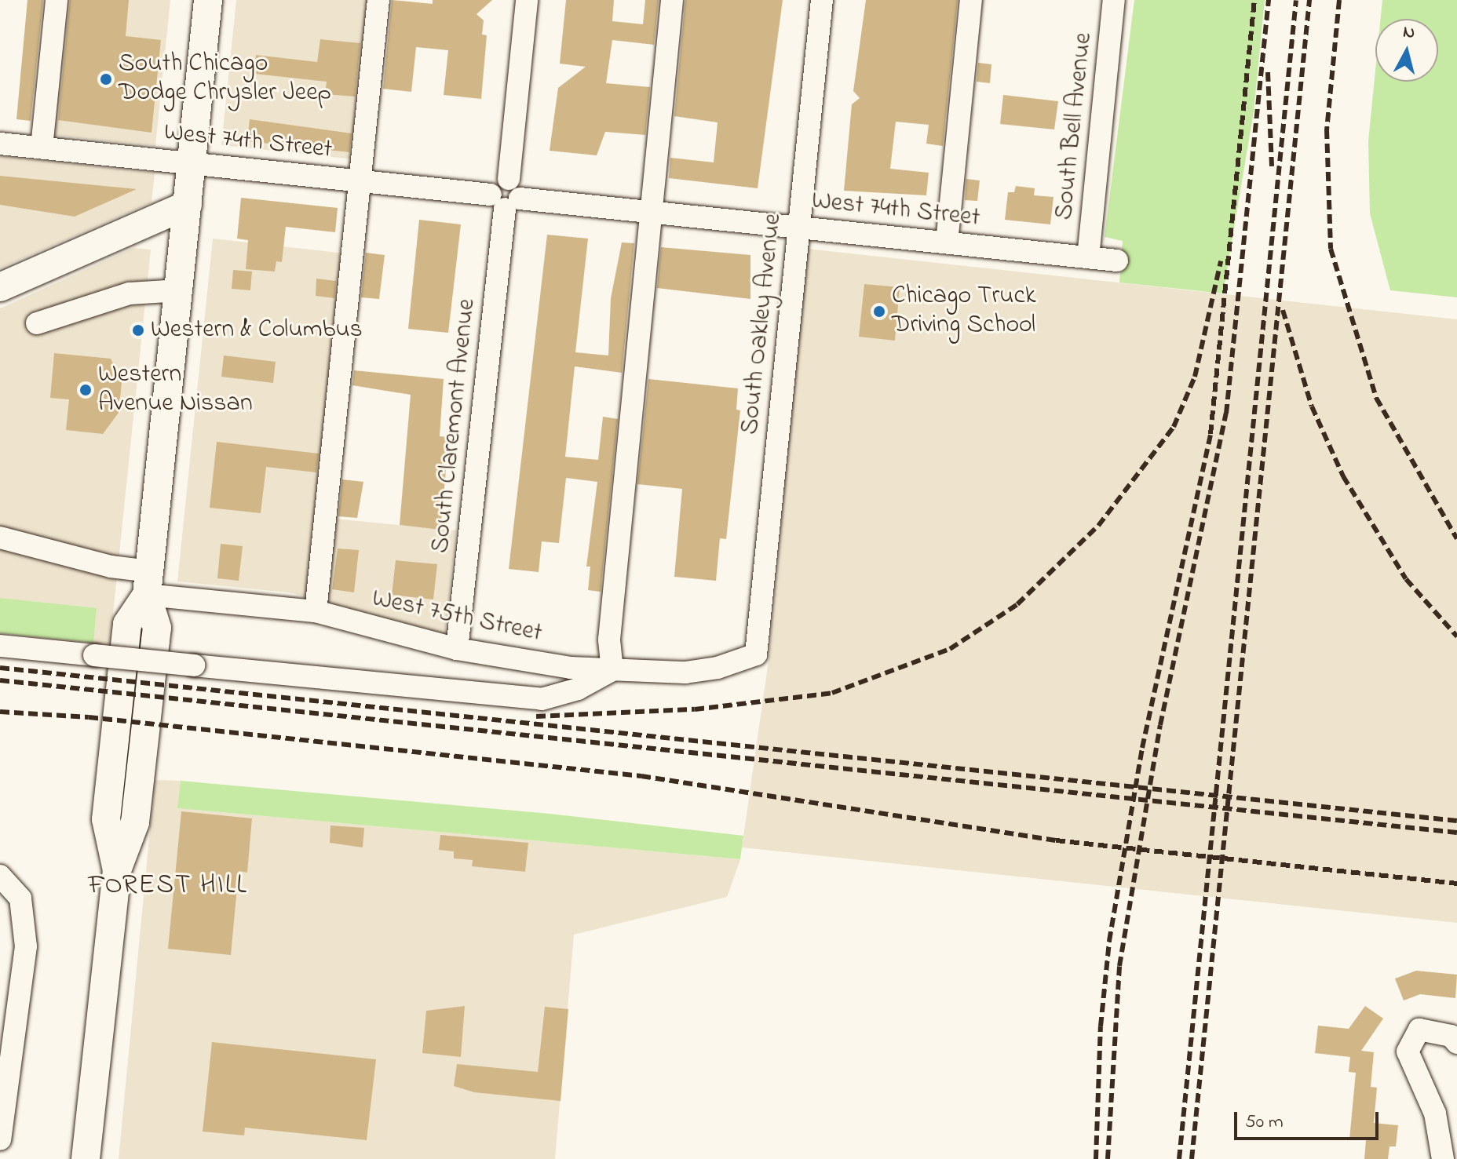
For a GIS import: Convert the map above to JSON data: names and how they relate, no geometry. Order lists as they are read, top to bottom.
{
  "streets": {
    "street": [
      "South Bell Avenue",
      "West 74th Street",
      "South Oakley Avenue",
      "South Claremont Avenue",
      "West 75th Street"
    ]
  },
  "crossings": [
    ["South Bell Avenue", "West 74th Street"],
    ["West 74th Street", "South Oakley Avenue"],
    ["West 74th Street", "South Claremont Avenue"],
    ["South Oakley Avenue", "West 75th Street"],
    ["South Claremont Avenue", "West 75th Street"]
  ],
  "districts": ["FOREST HILL"],
  "places": [
    "South Chicago Dodge Chrysler Jeep",
    "Chicago Truck Driving School",
    "Western & Columbus",
    "Western Avenue Nissan"
  ],
  "scale_bar": "50 m",
  "north": "top"
}
